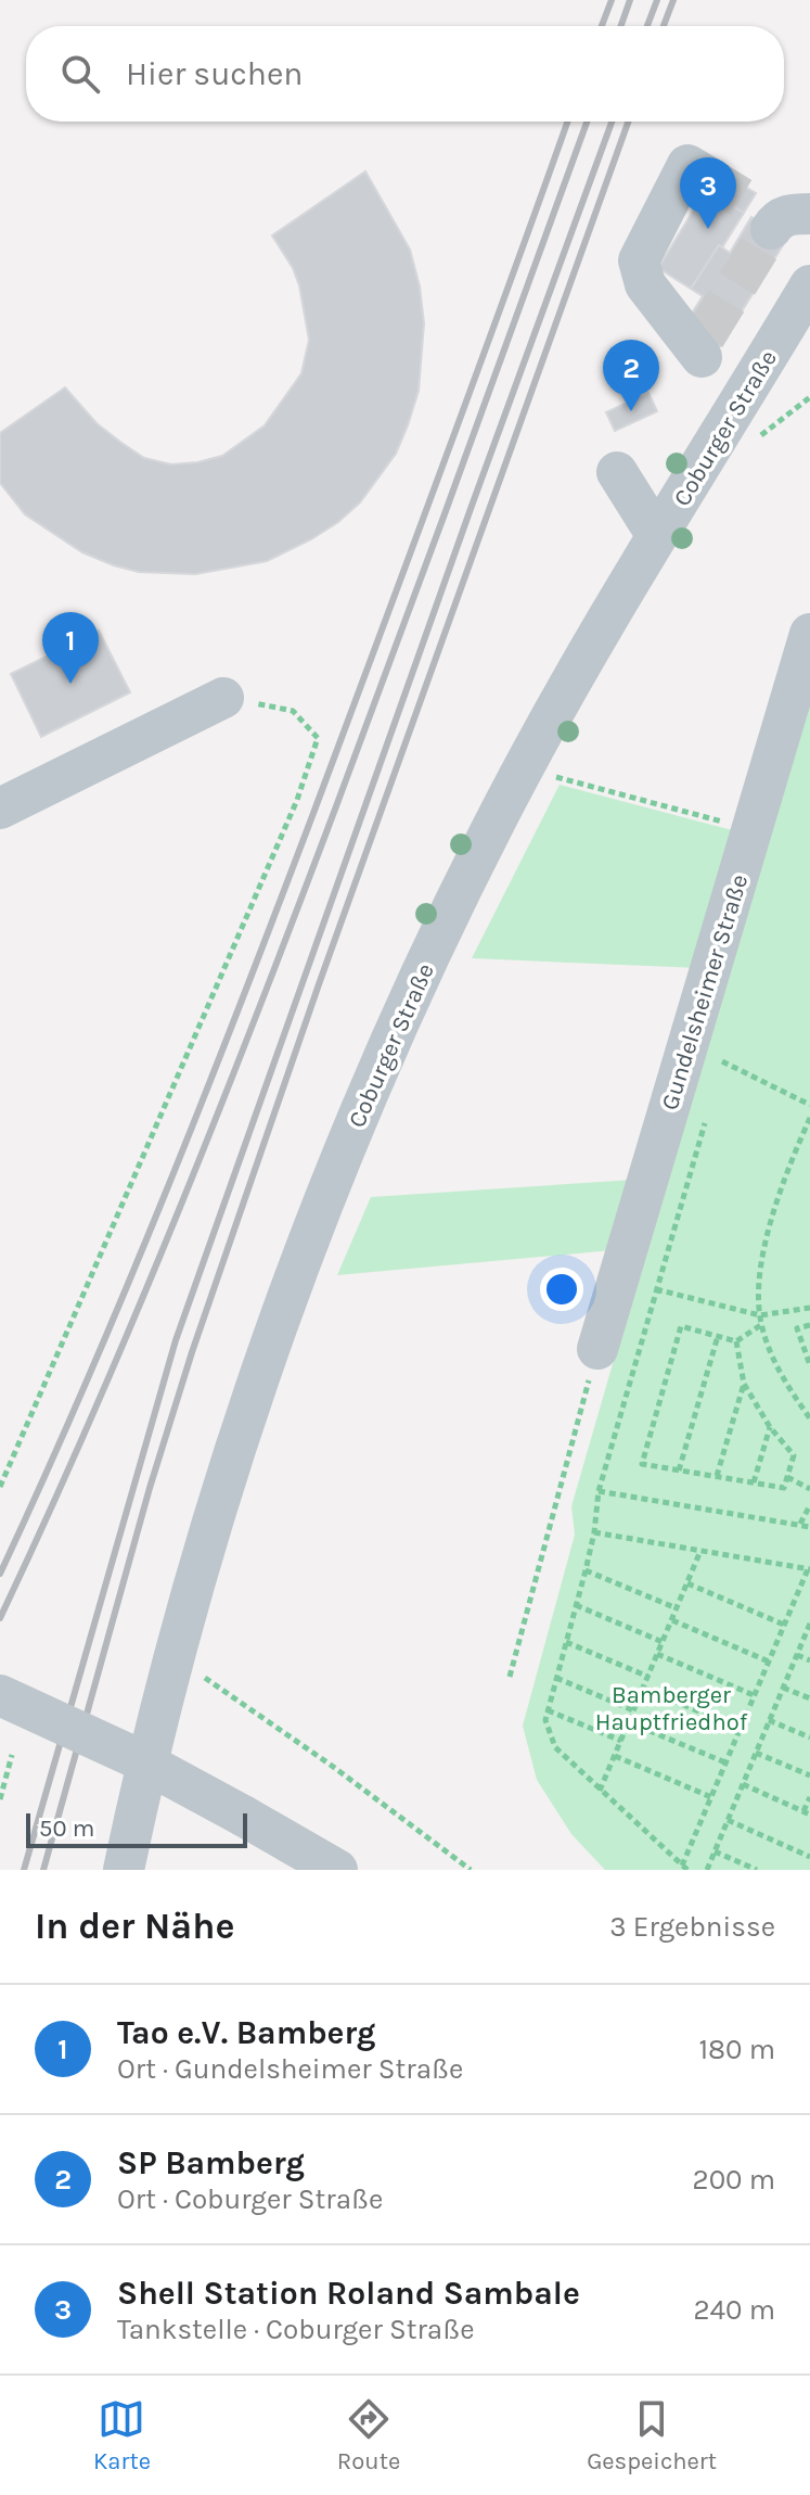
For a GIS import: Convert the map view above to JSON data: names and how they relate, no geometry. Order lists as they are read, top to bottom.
{
  "streets": {
    "street": ["Coburger Straße", "Gundelsheimer Straße"]
  },
  "parks": ["Bamberger Hauptfriedhof"],
  "scale_bar": "50 m",
  "page": {
    "search": "Hier suchen",
    "pins": ["3", "2", "1"],
    "scale": "50 m",
    "heading": ["In der Nähe", "3 Ergebnisse"],
    "list": [
      {
        "mark": "1",
        "name": "Tao e.V. Bamberg",
        "note": "Ort · Gundelsheimer Straße",
        "value": "180 m"
      },
      {
        "mark": "2",
        "name": "SP Bamberg",
        "note": "Ort · Coburger Straße",
        "value": "200 m"
      },
      {
        "mark": "3",
        "name": "Shell Station Roland Sambale",
        "note": "Tankstelle · Coburger Straße",
        "value": "240 m"
      }
    ],
    "nav": ["Karte", "Route", "Gespeichert"]
  }
}
